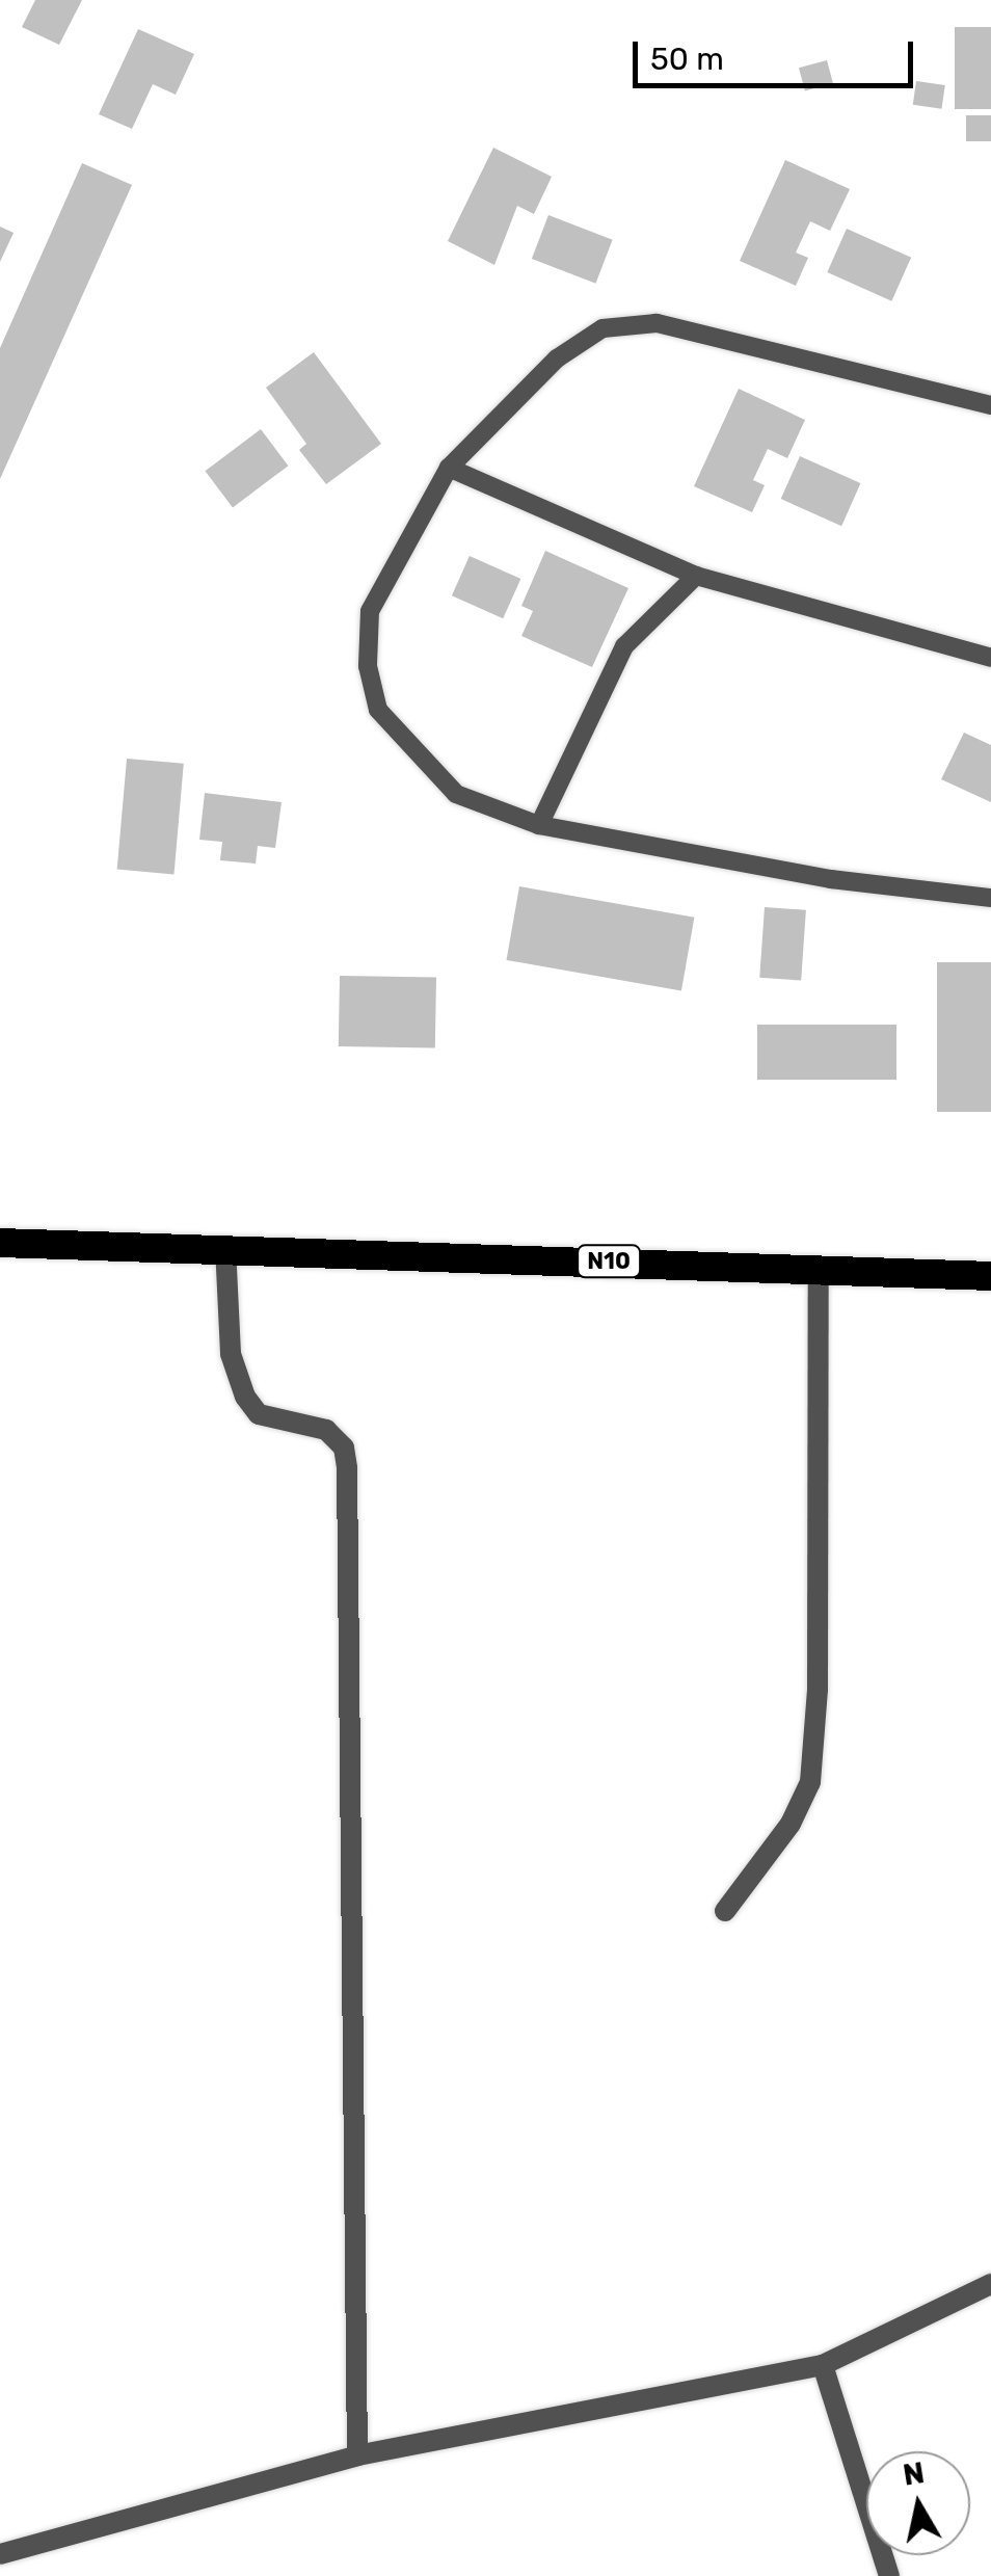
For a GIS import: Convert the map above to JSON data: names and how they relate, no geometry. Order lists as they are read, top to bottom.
{
  "streets": {
    "highway": ["N10"]
  },
  "scale_bar": "50 m",
  "north": "top"
}
